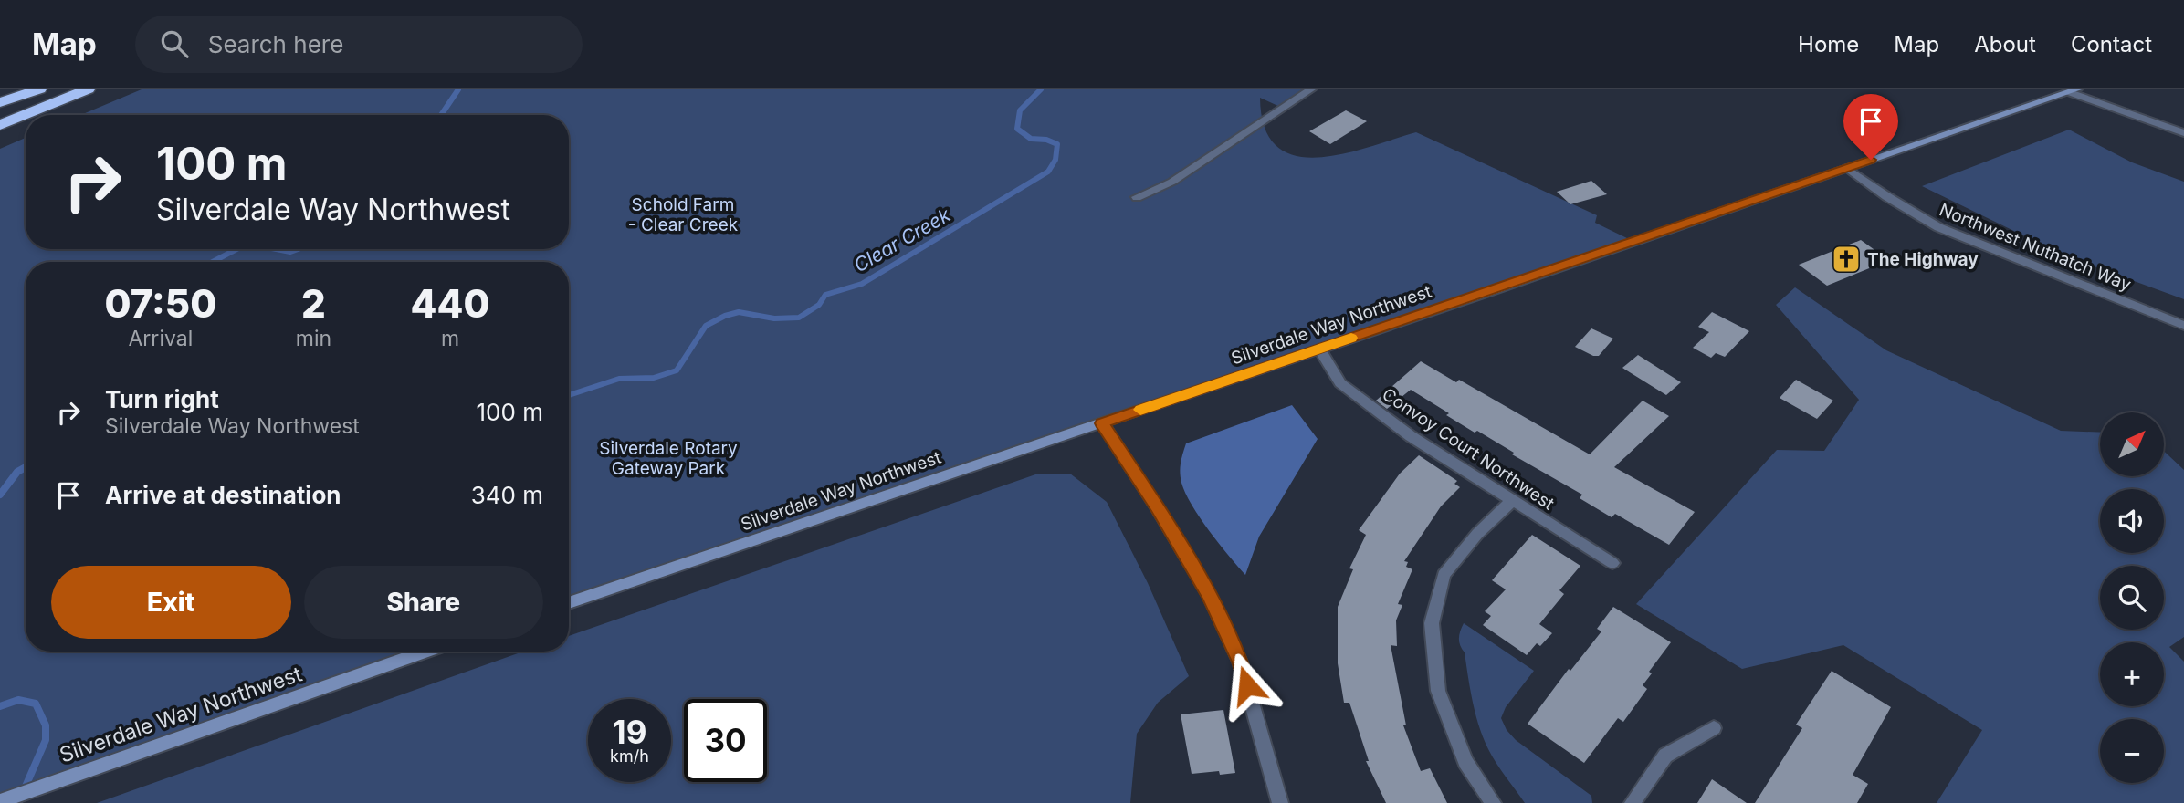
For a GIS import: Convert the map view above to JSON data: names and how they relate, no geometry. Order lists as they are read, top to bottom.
{
  "streets": {
    "main road": ["Silverdale Way Northwest"],
    "street": ["Northwest Nuthatch Way", "Convoy Court Northwest"]
  },
  "crossings": [
    ["Northwest Nuthatch Way", "Silverdale Way Northwest"],
    ["Silverdale Way Northwest", "Convoy Court Northwest"]
  ],
  "water": ["Clear Creek"],
  "parks": ["Schold Farm - Clear Creek", "Silverdale Rotary Gateway Park"],
  "places": {
    "church": ["The Highway"]
  },
  "north": "top right",
  "page": {
    "header": "Map",
    "search": "Search here",
    "nav": [
      "Home",
      "Map",
      "About",
      "Contact"
    ],
    "turn": ["100 m", "Silverdale Way Northwest"],
    "eta": [
      "07:50",
      "Arrival",
      "2",
      "min",
      "440",
      "m"
    ],
    "list": [
      {
        "name": "Turn right",
        "note": "Silverdale Way Northwest",
        "value": "100 m"
      },
      {
        "name": "Arrive at destination",
        "value": "340 m"
      }
    ],
    "map_buttons": ["+", "−"],
    "buttons": ["Exit", "Share"],
    "speed": "19 km/h",
    "limit": "30"
  }
}
